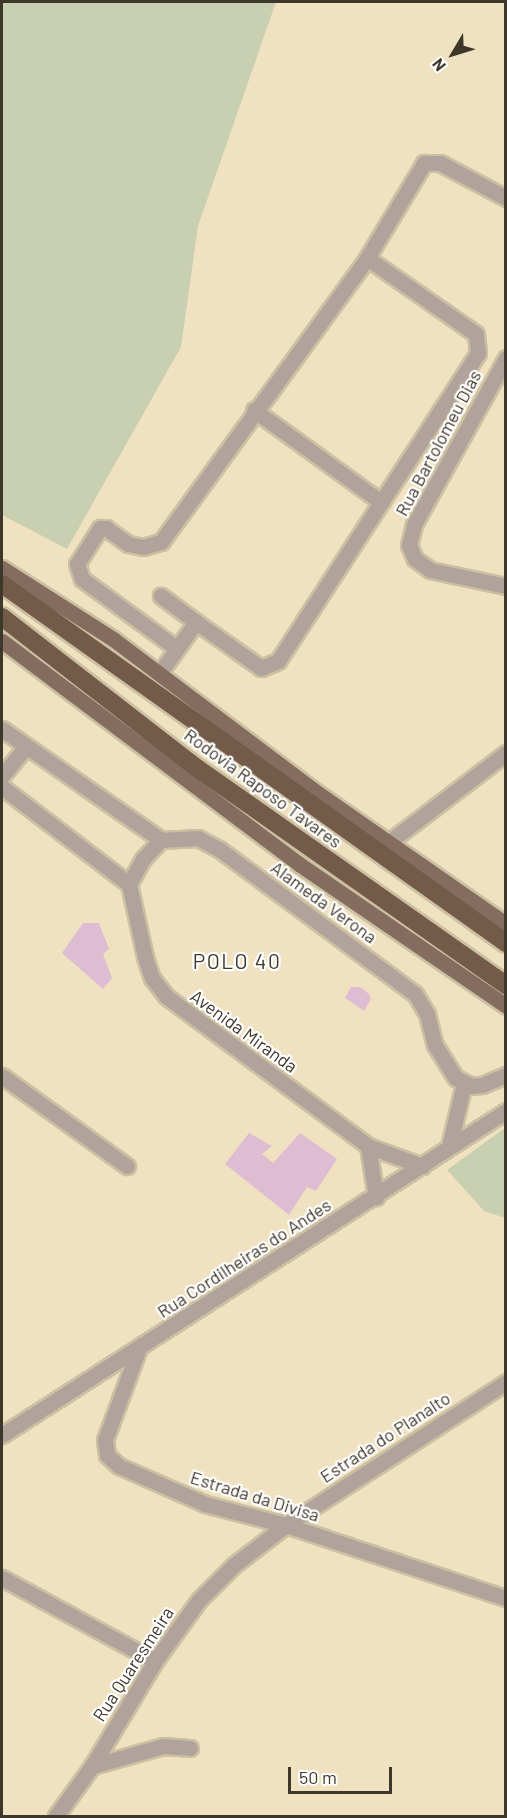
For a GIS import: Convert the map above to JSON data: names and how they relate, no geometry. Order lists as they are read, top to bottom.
{
  "streets": {
    "highway": ["Rodovia Raposo Tavares"],
    "street": [
      "Rua Bartolomeu Dias",
      "Alameda Verona",
      "Avenida Miranda",
      "Rua Cordilheiras do Andes",
      "Estrada do Planalto",
      "Estrada da Divisa",
      "Rua Quaresmeira"
    ]
  },
  "crossings": [
    ["Avenida Miranda", "Rua Cordilheiras do Andes"],
    ["Rua Cordilheiras do Andes", "Estrada da Divisa"],
    ["Estrada do Planalto", "Estrada da Divisa"],
    ["Estrada do Planalto", "Rua Quaresmeira"]
  ],
  "districts": ["POLO 40"],
  "scale_bar": "50 m",
  "north": "bottom left"
}
